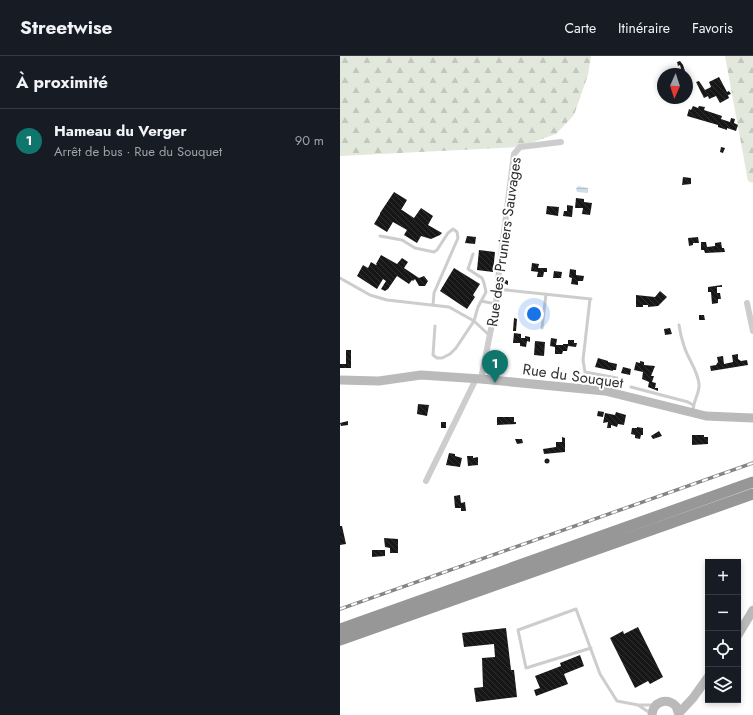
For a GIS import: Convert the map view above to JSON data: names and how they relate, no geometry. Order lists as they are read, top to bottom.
{
  "streets": {
    "street": ["Rue des Pruniers Sauvages", "Rue du Souquet"]
  },
  "crossings": [
    ["Rue des Pruniers Sauvages", "Rue du Souquet"]
  ],
  "north": "bottom",
  "page": {
    "header": "Streetwise",
    "nav": ["Carte", "Itinéraire", "Favoris"],
    "heading": "À proximité",
    "list": [
      {
        "mark": "1",
        "name": "Hameau du Verger",
        "note": "Arrêt de bus · Rue du Souquet",
        "value": "90 m"
      }
    ],
    "pins": "1",
    "map_buttons": ["+", "−"]
  }
}
